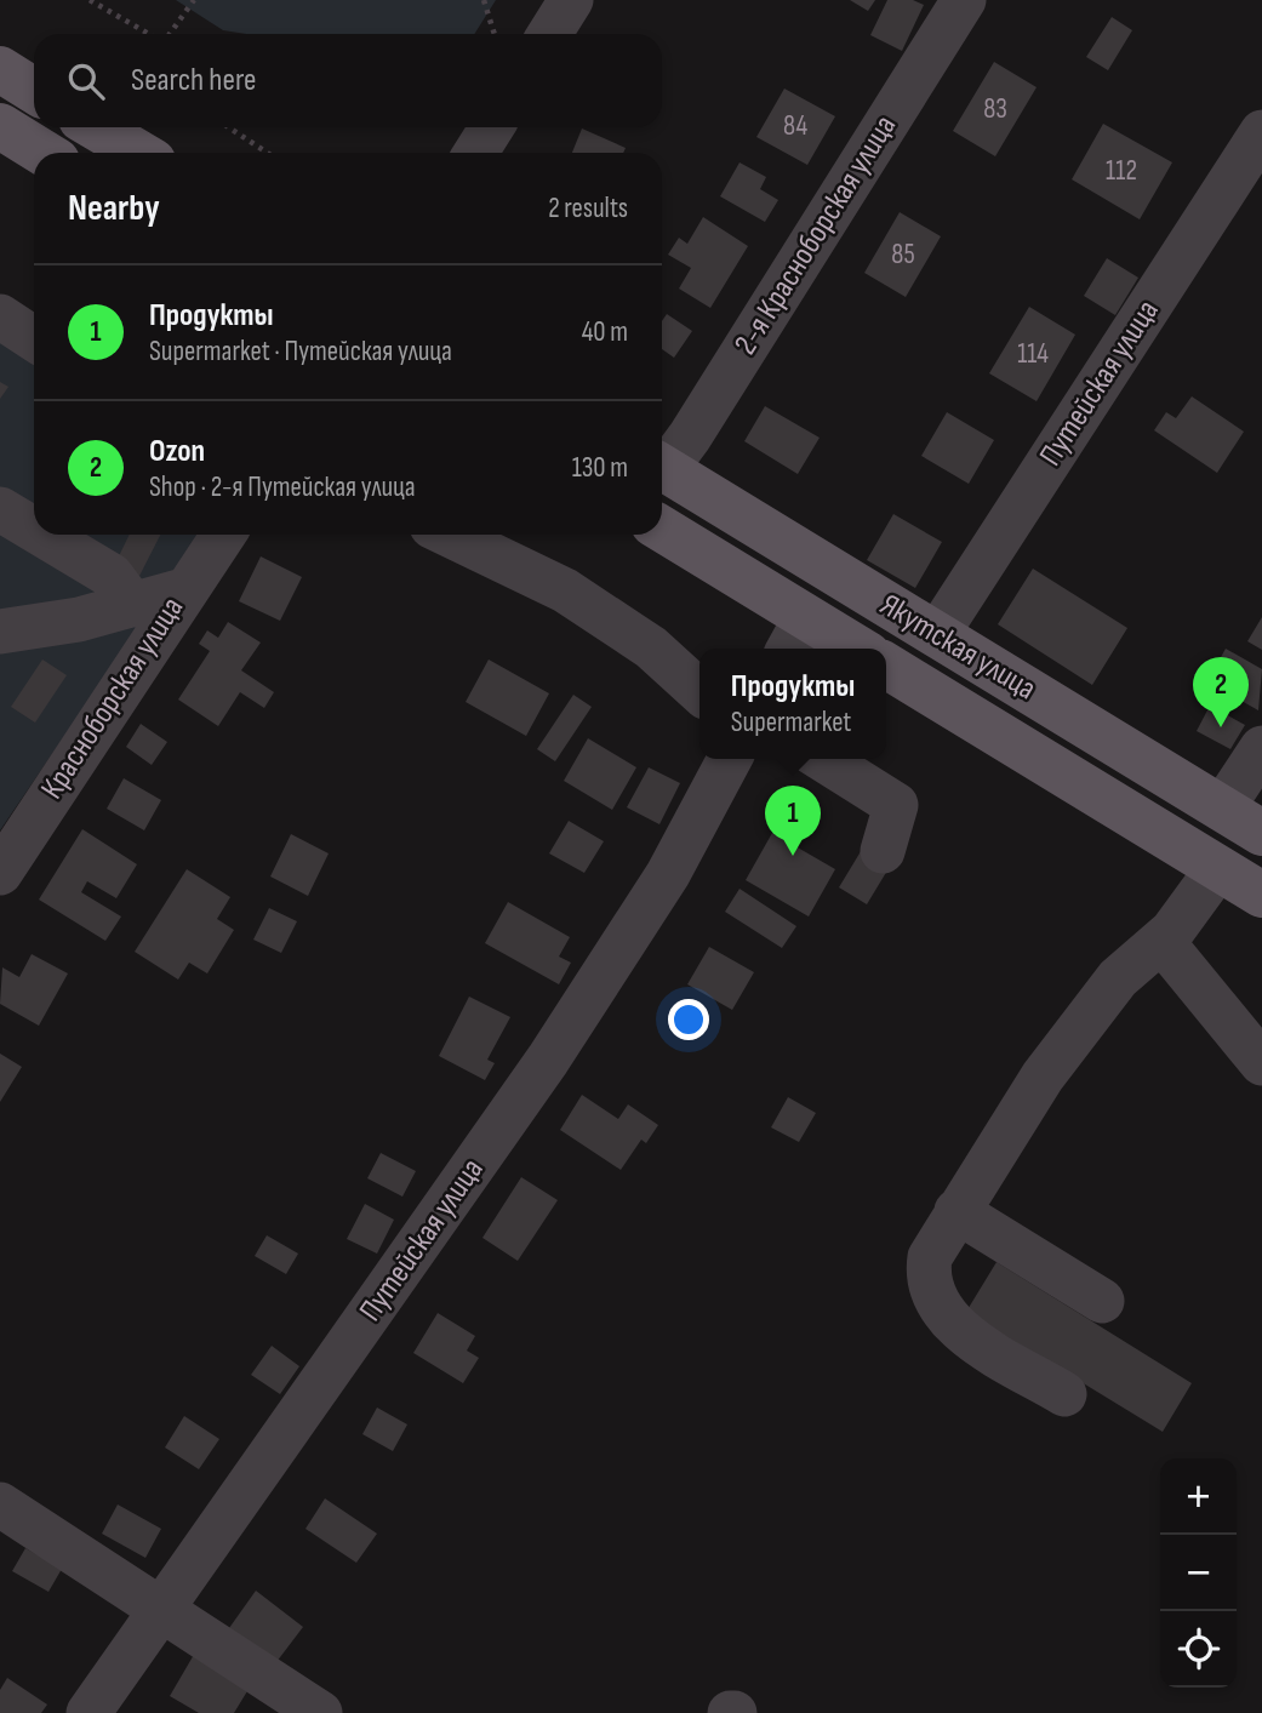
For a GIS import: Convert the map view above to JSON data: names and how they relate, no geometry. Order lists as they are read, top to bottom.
{
  "streets": {
    "main road": ["Якутская улица"],
    "street": ["2-я Красноборская улица", "Путейская улица", "Красноборская улица"]
  },
  "crossings": [
    ["Путейская улица", "Якутская улица"]
  ],
  "house_numbers": [
    "83",
    "84",
    "112",
    "85",
    "114"
  ],
  "page": {
    "search": "Search here",
    "heading": ["Nearby", "2 results"],
    "list": [
      {
        "mark": "1",
        "name": "Продукты",
        "note": "Supermarket · Путейская улица",
        "value": "40 m"
      },
      {
        "mark": "2",
        "name": "Ozon",
        "note": "Shop · 2-я Путейская улица",
        "value": "130 m"
      }
    ],
    "popup": ["Продукты", "Supermarket"],
    "pins": ["2", "1"],
    "map_buttons": ["+", "−"]
  }
}
